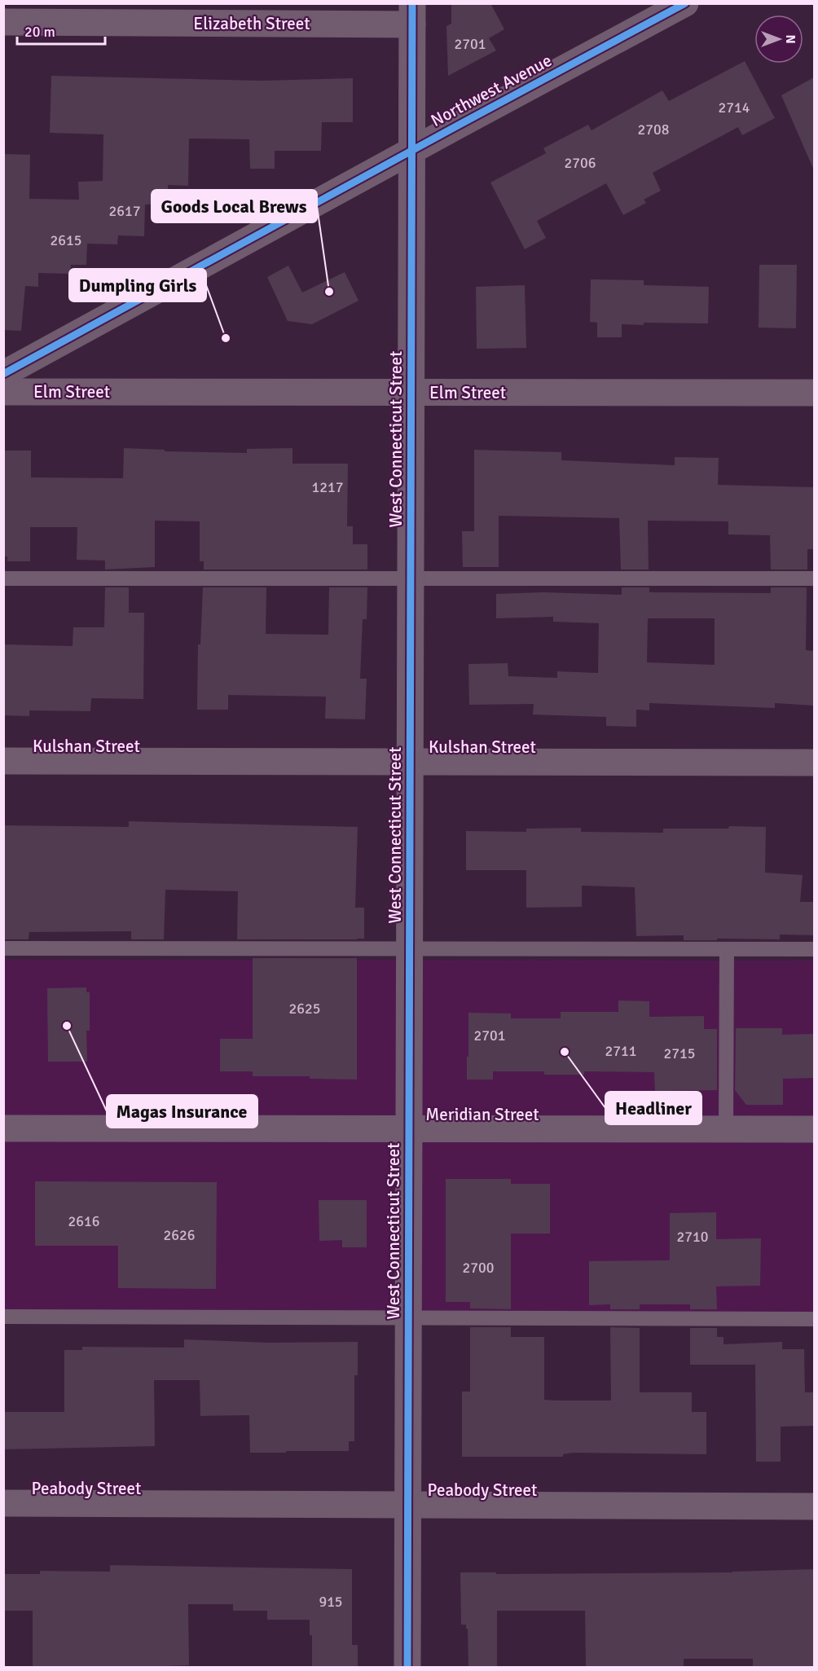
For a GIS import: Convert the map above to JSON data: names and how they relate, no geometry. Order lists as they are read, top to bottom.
{
  "streets": {
    "street": [
      "Elizabeth Street",
      "Northwest Avenue",
      "Elm Street",
      "West Connecticut Street",
      "Kulshan Street",
      "Meridian Street",
      "Peabody Street"
    ]
  },
  "crossings": [
    ["Elizabeth Street", "West Connecticut Street"],
    ["Northwest Avenue", "West Connecticut Street"],
    ["Elm Street", "West Connecticut Street"],
    ["West Connecticut Street", "Kulshan Street"],
    ["West Connecticut Street", "Meridian Street"],
    ["West Connecticut Street", "Peabody Street"]
  ],
  "places": [
    "Goods Local Brews",
    "Dumpling Girls",
    "Magas Insurance",
    "Headliner"
  ],
  "house_numbers": [
    "2701",
    "2714",
    "2708",
    "2706",
    "2617",
    "2615",
    "1217",
    "2625",
    "2701",
    "2711",
    "2715",
    "2616",
    "2626",
    "2710",
    "2700",
    "915"
  ],
  "scale_bar": "20 m",
  "north": "right"
}
